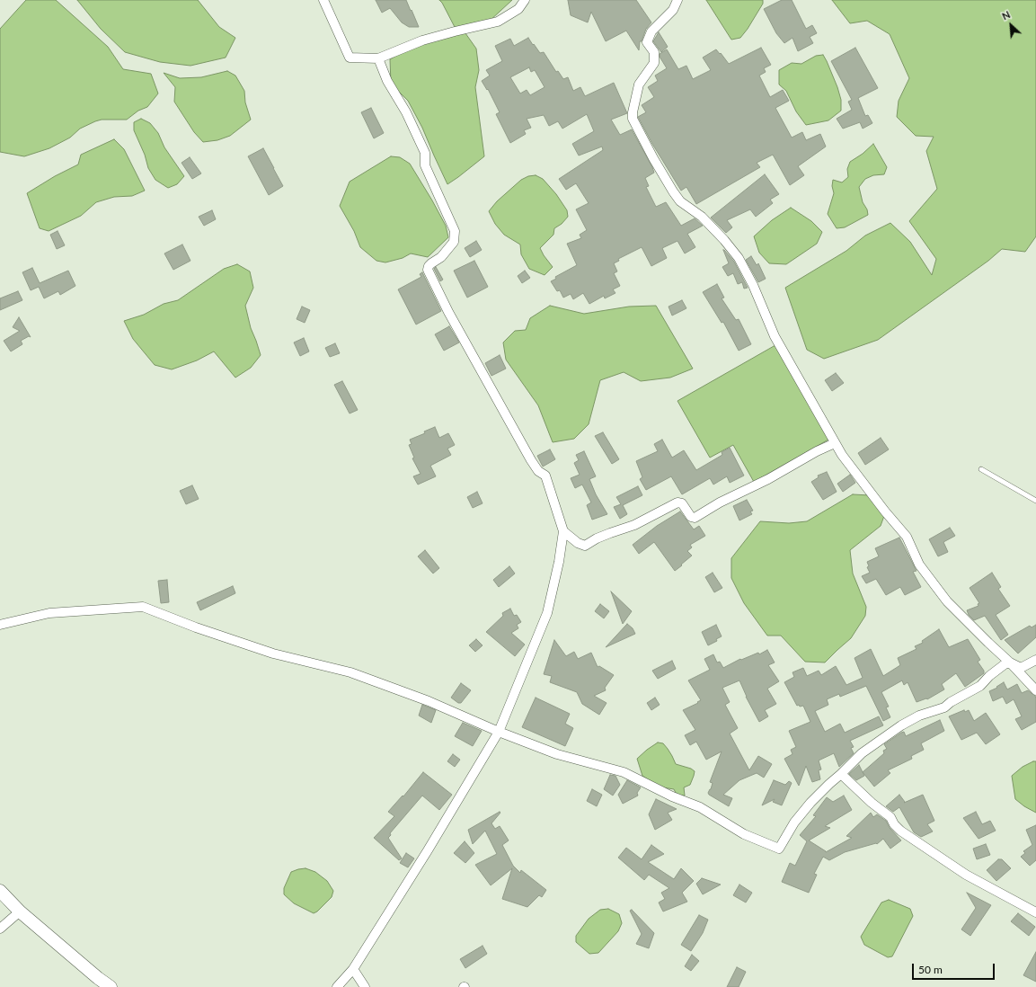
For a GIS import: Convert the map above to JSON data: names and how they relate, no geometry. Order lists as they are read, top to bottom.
{
  "scale_bar": "50 m",
  "north": "top left"
}
